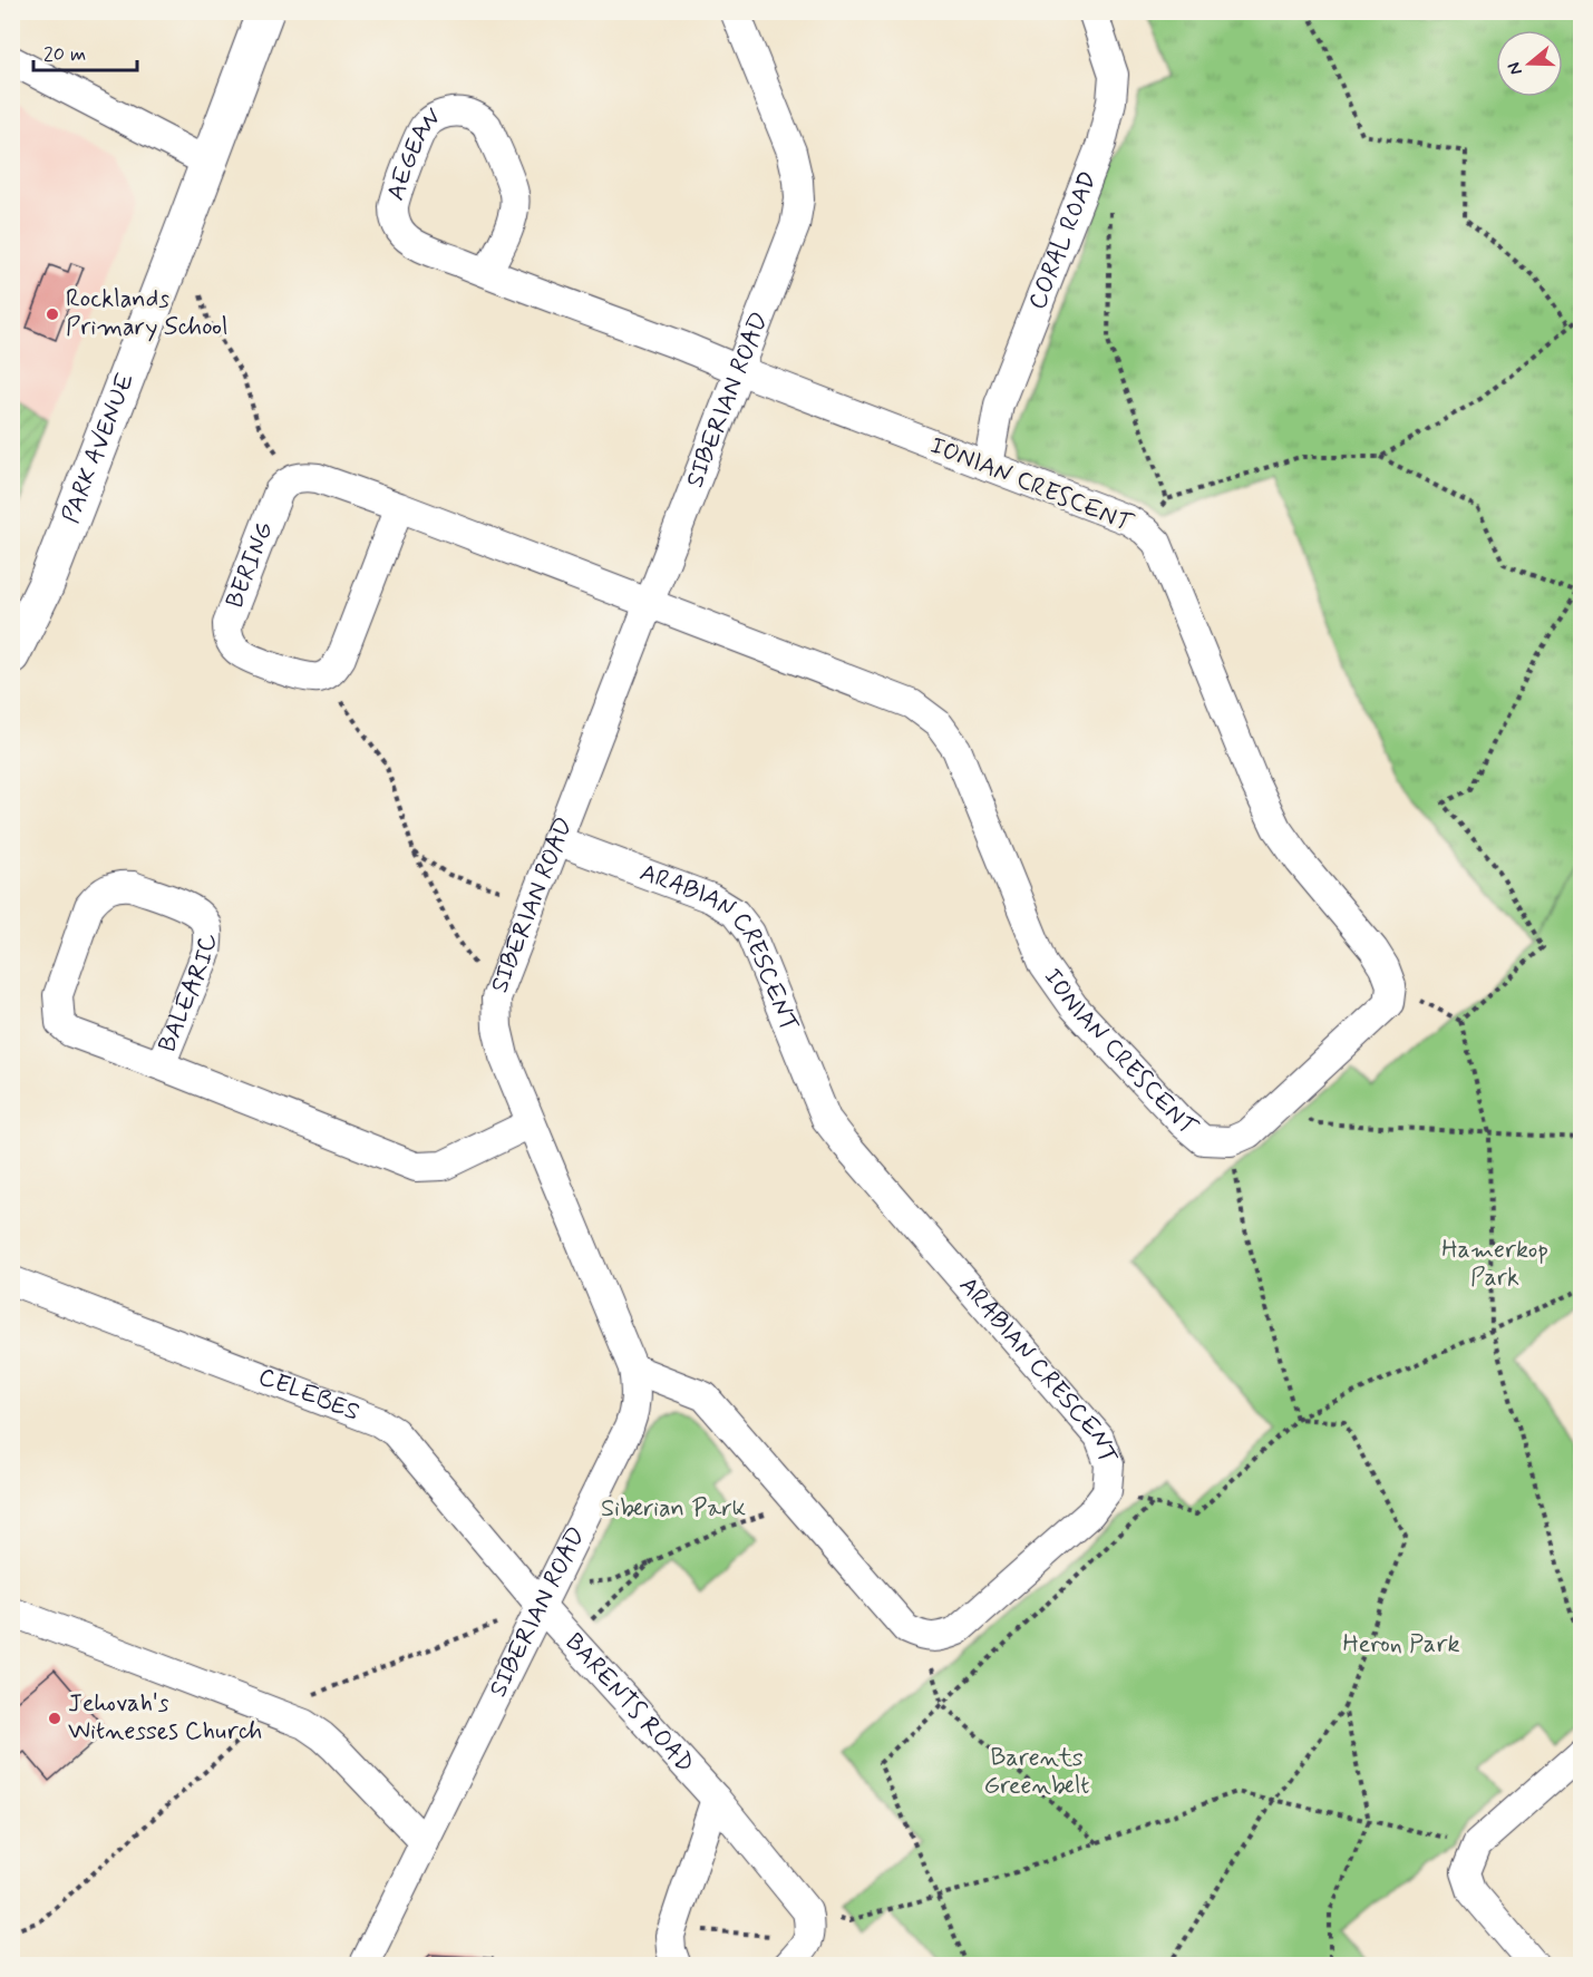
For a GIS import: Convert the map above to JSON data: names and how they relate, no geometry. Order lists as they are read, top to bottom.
{
  "streets": {
    "street": [
      "AEGEAN",
      "CORAL ROAD",
      "SIBERIAN ROAD",
      "PARK AVENUE",
      "IONIAN CRESCENT",
      "BERING",
      "ARABIAN CRESCENT",
      "BALEARIC",
      "CELEBES",
      "BARENTS ROAD"
    ]
  },
  "crossings": [
    ["AEGEAN", "SIBERIAN ROAD"],
    ["AEGEAN", "IONIAN CRESCENT"],
    ["CORAL ROAD", "IONIAN CRESCENT"],
    ["SIBERIAN ROAD", "IONIAN CRESCENT"],
    ["SIBERIAN ROAD", "ARABIAN CRESCENT"],
    ["SIBERIAN ROAD", "BALEARIC"],
    ["SIBERIAN ROAD", "CELEBES"],
    ["SIBERIAN ROAD", "BARENTS ROAD"],
    ["CELEBES", "BARENTS ROAD"]
  ],
  "parks": [
    "Hamerkop Park",
    "Siberian Park",
    "Heron Park",
    "Barents Greenbelt"
  ],
  "places": ["Rocklands Primary School", "Jehovah's Witnesses Church"],
  "scale_bar": "20 m",
  "north": "left"
}
